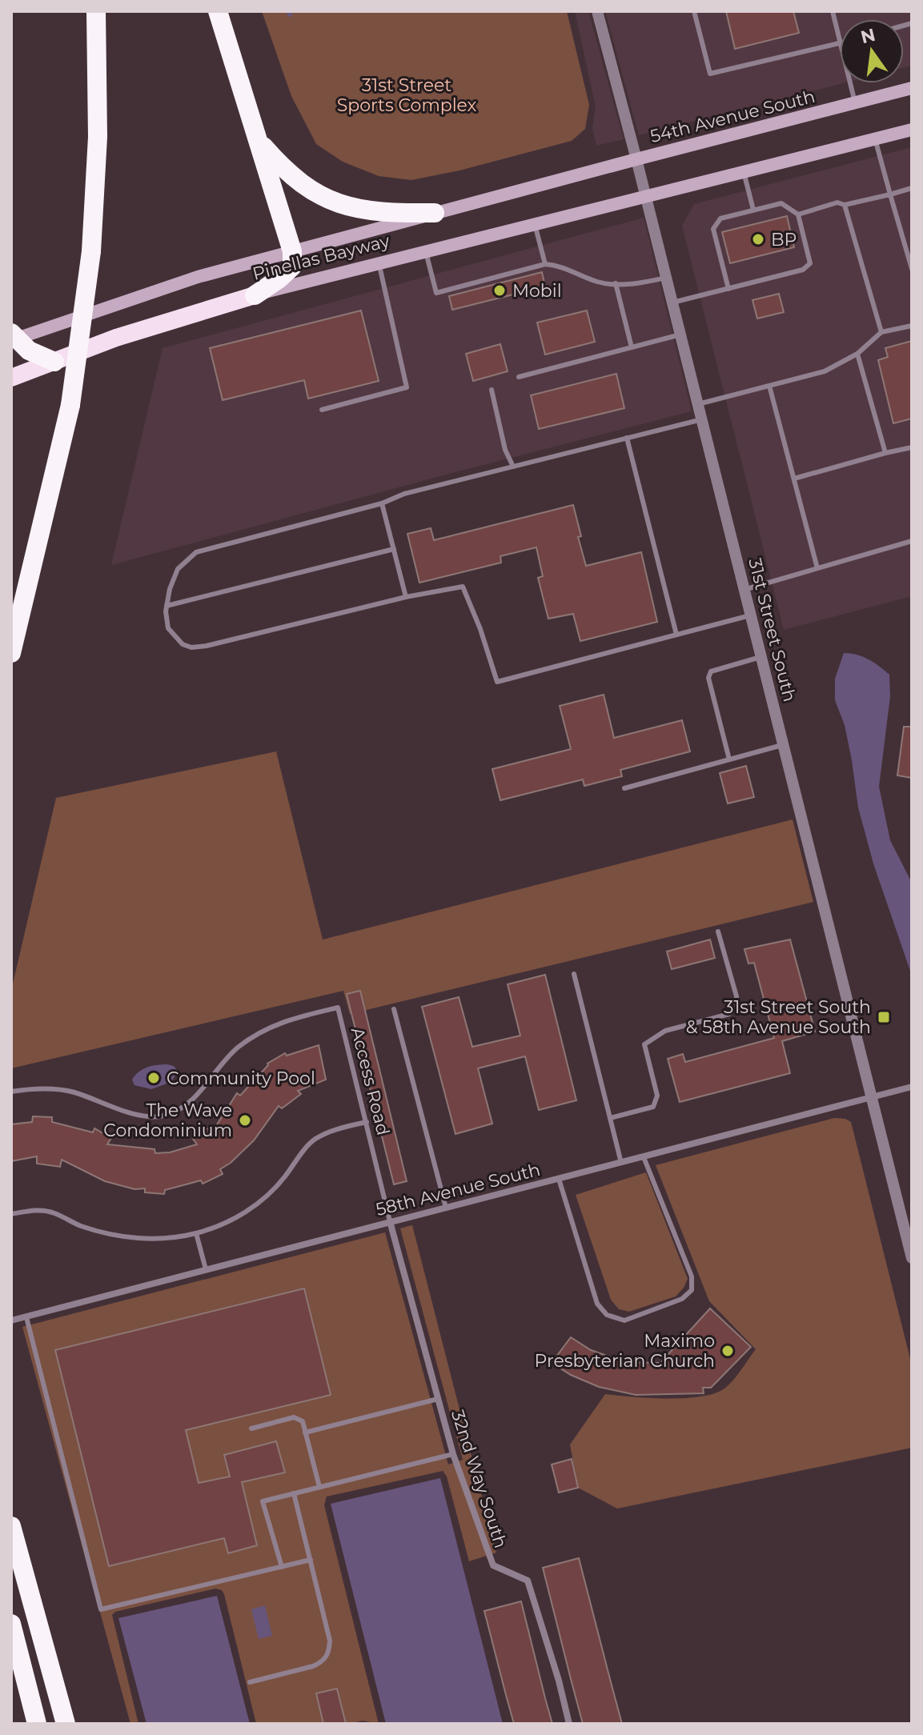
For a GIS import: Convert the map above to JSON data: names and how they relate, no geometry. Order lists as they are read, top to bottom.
{
  "streets": {
    "highway": ["Pinellas Bayway"],
    "main road": ["54th Avenue South"],
    "street": ["31st Street South", "58th Avenue South", "32nd Way South"],
    "lane": ["Access Road"]
  },
  "crossings": [
    ["54th Avenue South", "Pinellas Bayway"],
    ["54th Avenue South", "31st Street South"],
    ["Pinellas Bayway", "31st Street South"],
    ["31st Street South", "58th Avenue South"],
    ["Access Road", "58th Avenue South"],
    ["Access Road", "32nd Way South"],
    ["58th Avenue South", "32nd Way South"]
  ],
  "parks": ["31st Street Sports Complex"],
  "places": {
    "other": [
      "BP",
      "Mobil",
      "Community Pool",
      "The Wave Condominium",
      "Maximo Presbyterian Church"
    ],
    "transit": ["31st Street South & 58th Avenue South"]
  },
  "north": "top"
}
